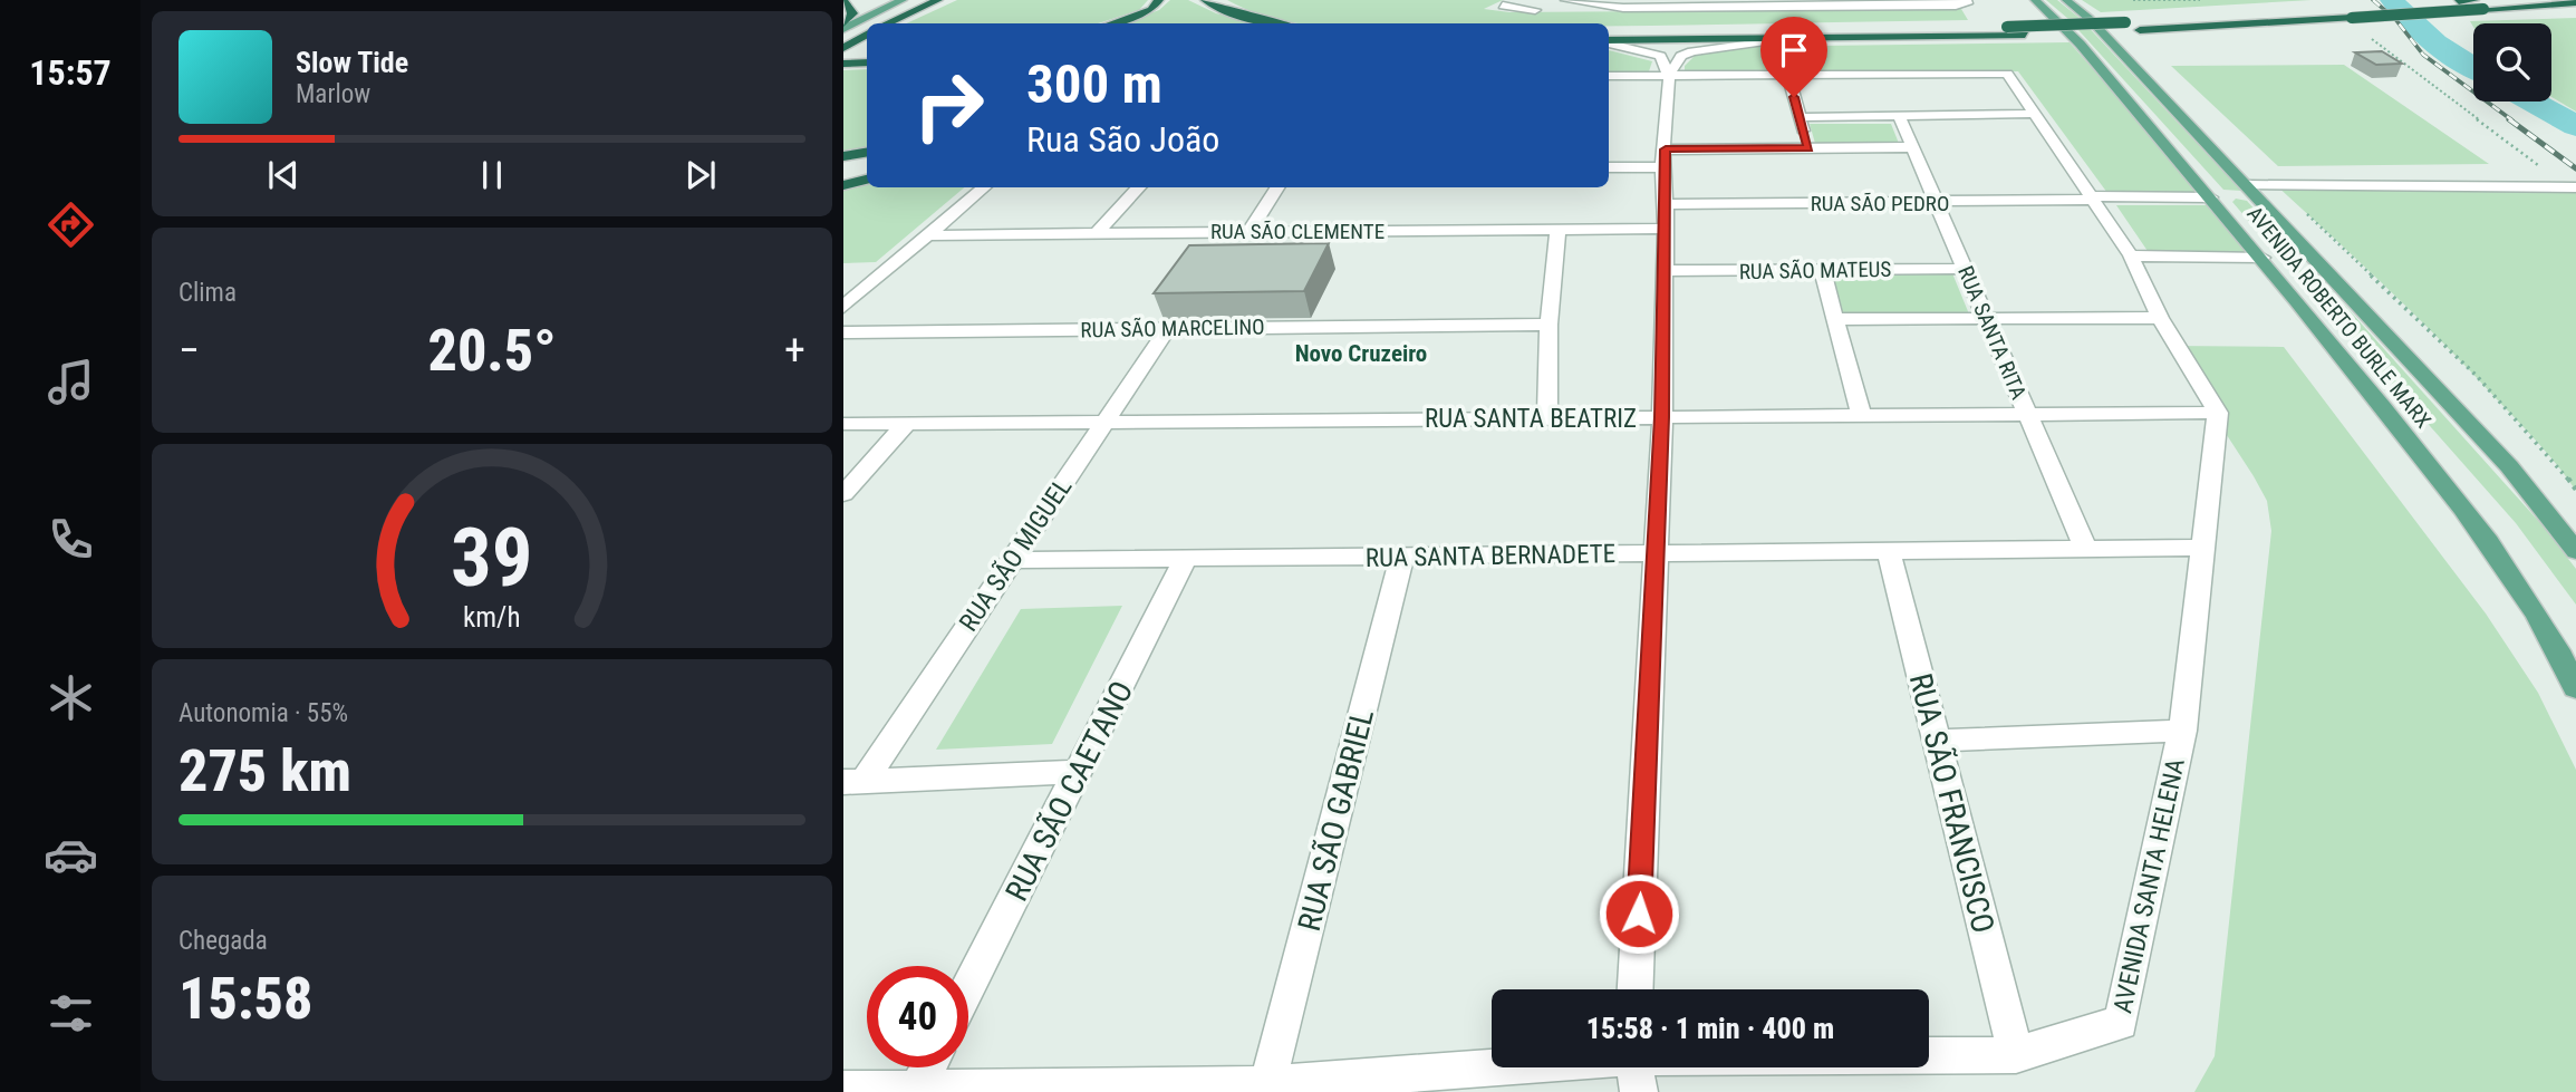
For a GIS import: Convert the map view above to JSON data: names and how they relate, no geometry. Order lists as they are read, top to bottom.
{
  "streets": {
    "main road": ["AVENIDA ROBERTO BURLE MARX"],
    "street": [
      "RUA SÃO PEDRO",
      "RUA SÃO CLEMENTE",
      "RUA SÃO MATEUS",
      "RUA SÃO MARCELINO",
      "RUA SANTA RITA",
      "RUA SANTA BEATRIZ",
      "RUA SÃO MIGUEL",
      "RUA SANTA BERNADETE",
      "RUA SÃO CAETANO",
      "RUA SÃO FRANCISCO",
      "RUA SÃO GABRIEL",
      "AVENIDA SANTA HELENA"
    ]
  },
  "crossings": [
    ["RUA SÃO PEDRO", "RUA SÃO CLEMENTE"],
    ["RUA SÃO PEDRO", "AVENIDA ROBERTO BURLE MARX"],
    ["RUA SÃO PEDRO", "RUA SANTA RITA"],
    ["RUA SÃO MATEUS", "RUA SANTA RITA"],
    ["RUA SÃO MARCELINO", "RUA SÃO MIGUEL"],
    ["RUA SANTA RITA", "RUA SANTA BEATRIZ"],
    ["RUA SANTA RITA", "RUA SANTA BERNADETE"],
    ["RUA SANTA BEATRIZ", "RUA SÃO MIGUEL"],
    ["RUA SANTA BEATRIZ", "AVENIDA SANTA HELENA"],
    ["RUA SÃO MIGUEL", "RUA SANTA BERNADETE"],
    ["RUA SANTA BERNADETE", "RUA SÃO CAETANO"],
    ["RUA SANTA BERNADETE", "RUA SÃO FRANCISCO"],
    ["RUA SANTA BERNADETE", "RUA SÃO GABRIEL"],
    ["RUA SANTA BERNADETE", "AVENIDA SANTA HELENA"],
    ["RUA SÃO FRANCISCO", "AVENIDA SANTA HELENA"],
    ["RUA SÃO GABRIEL", "AVENIDA SANTA HELENA"]
  ],
  "districts": ["Novo Cruzeiro"],
  "page": {
    "tabs": "15:57",
    "turn": ["300 m", "Rua São João"],
    "song": ["Slow Tide", "Marlow"],
    "tile": [
      "Clima",
      ["Autonomia · 55%", "275 km"],
      ["Chegada", "15:58"]
    ],
    "heat": ["−", "20.5°", "+"],
    "limit": "40",
    "trip": "15:58 · 1 min · 400 m",
    "gauge": ["39", "km/h"]
  }
}
